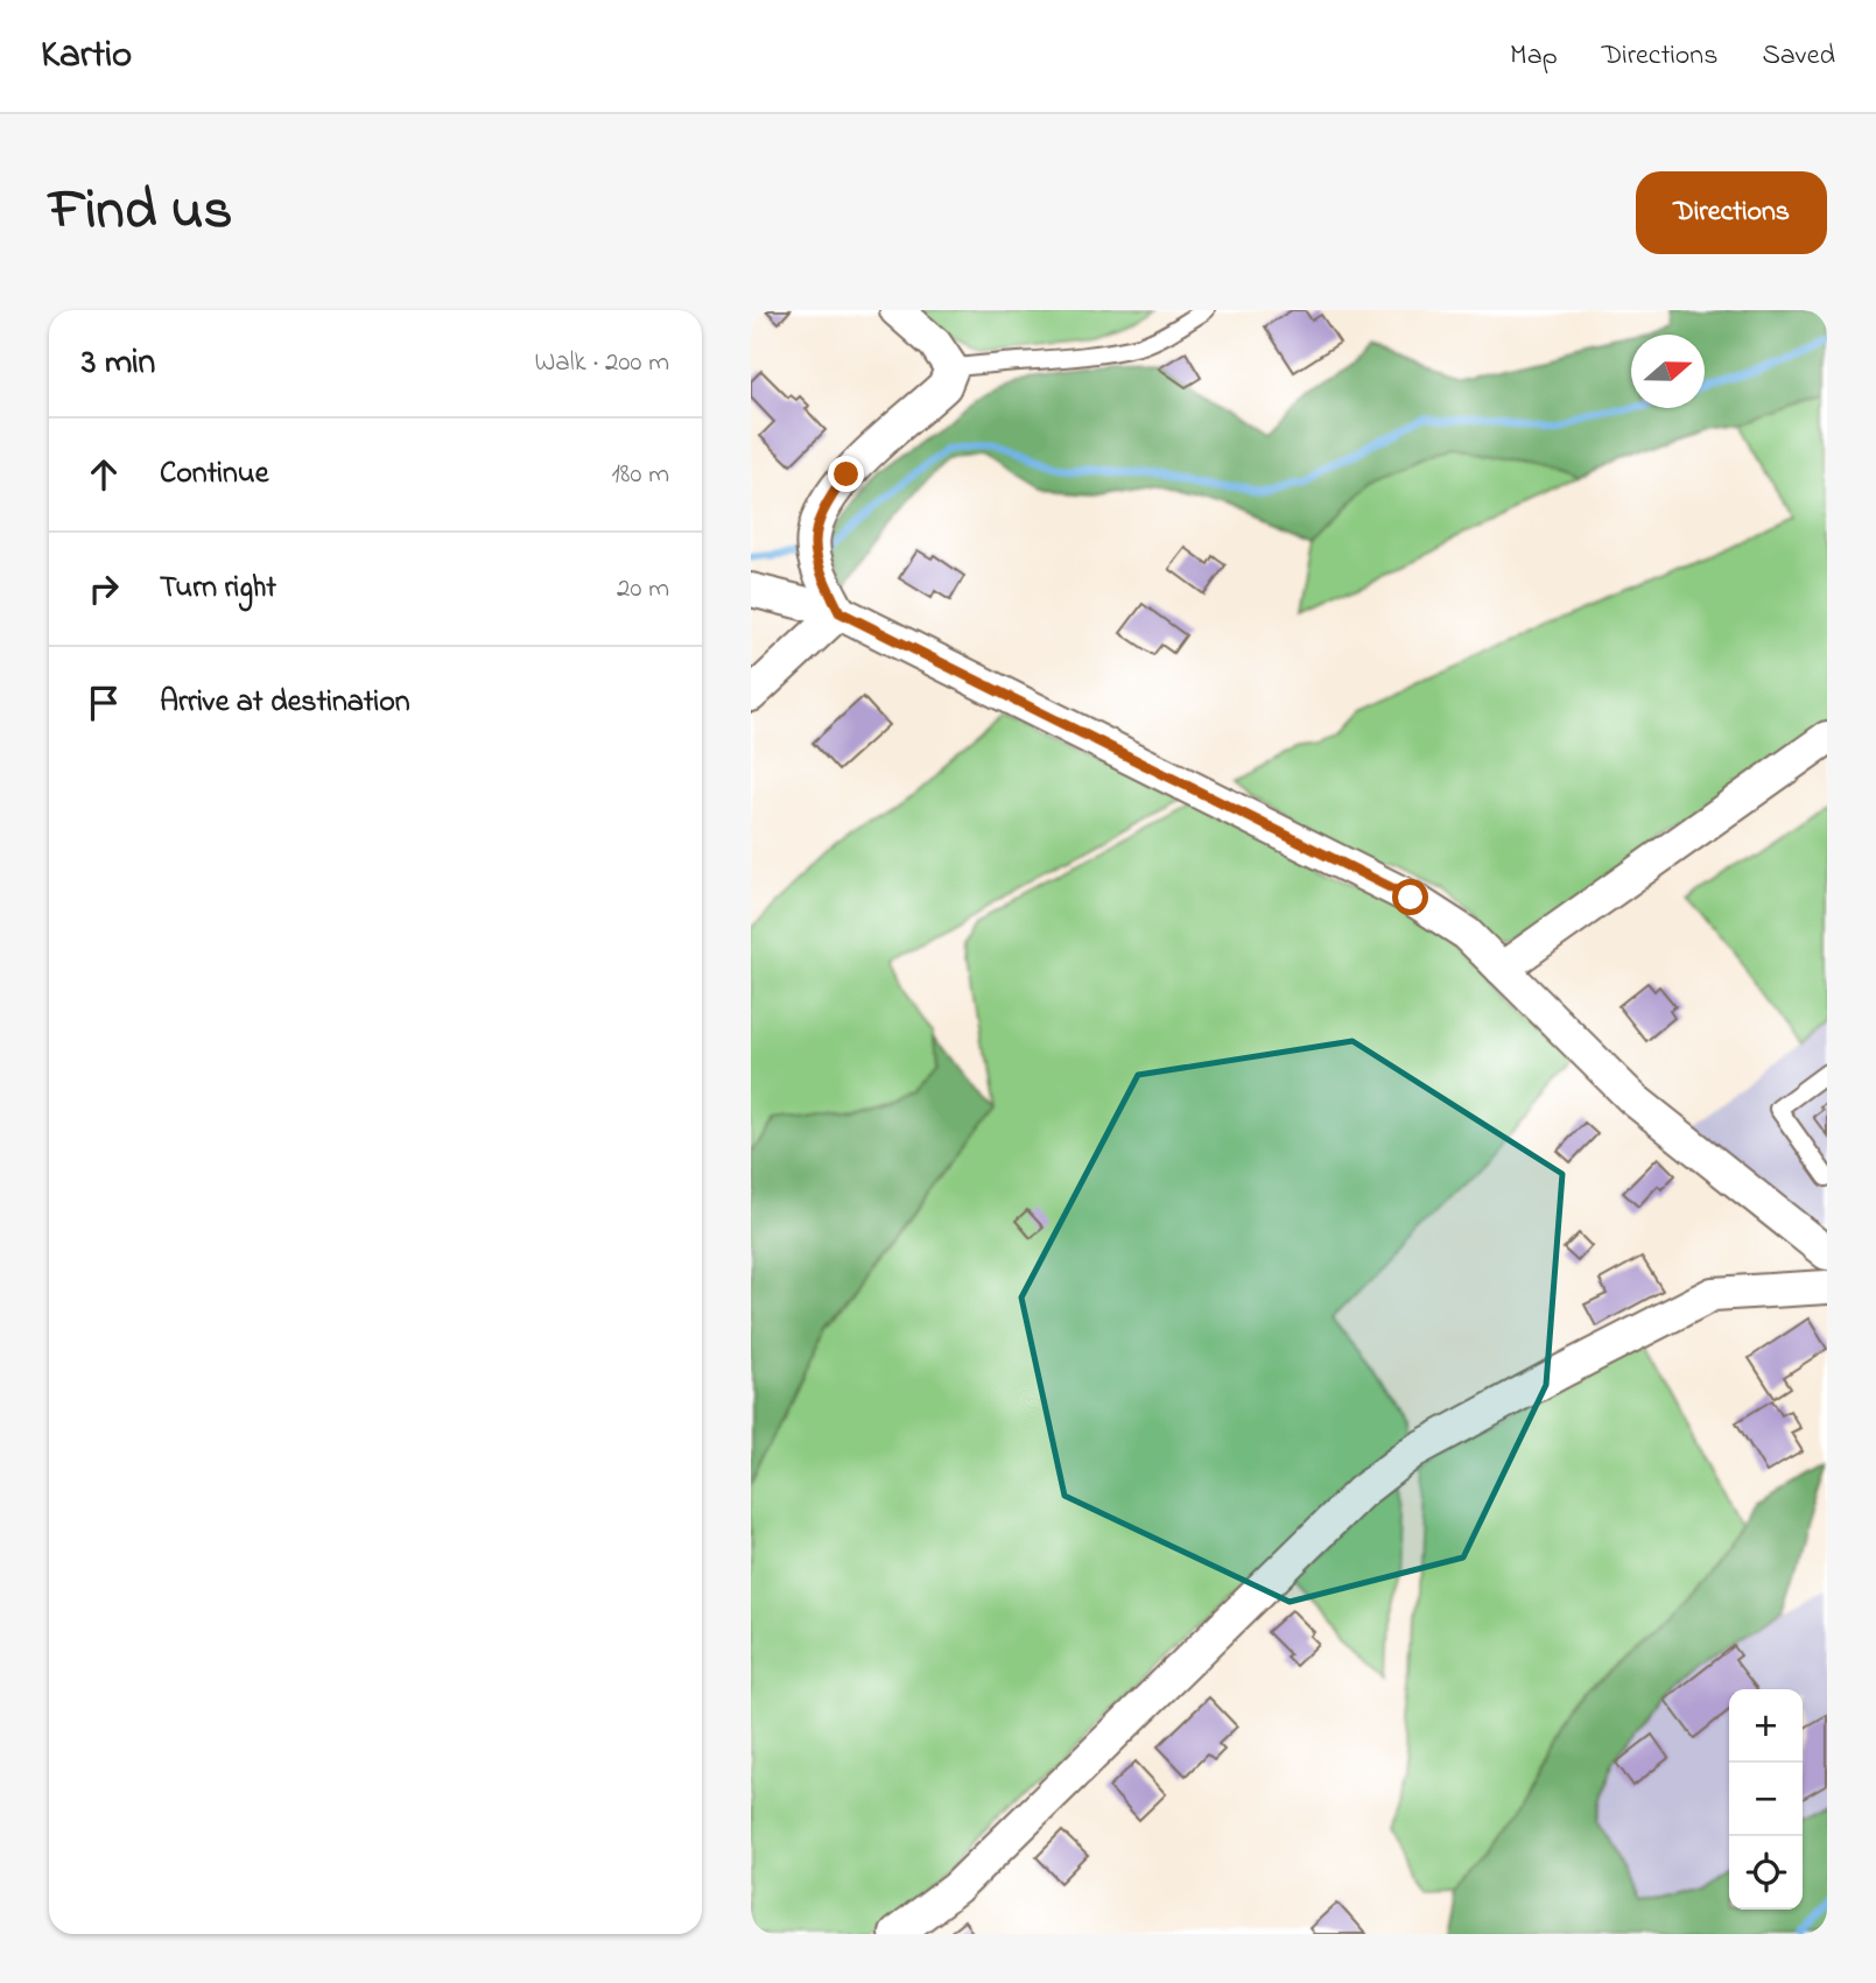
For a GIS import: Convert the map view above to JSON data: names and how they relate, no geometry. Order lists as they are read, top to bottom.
{
  "north": "right",
  "page": {
    "header": "Kartio",
    "nav": ["Map", "Directions", "Saved"],
    "title": "Find us",
    "buttons": "Directions",
    "heading": ["3 min", "Walk · 200 m"],
    "list": [
      ["Continue", "180 m"],
      ["Turn right", "20 m"],
      "Arrive at destination"
    ],
    "map_buttons": ["+", "−"]
  }
}
